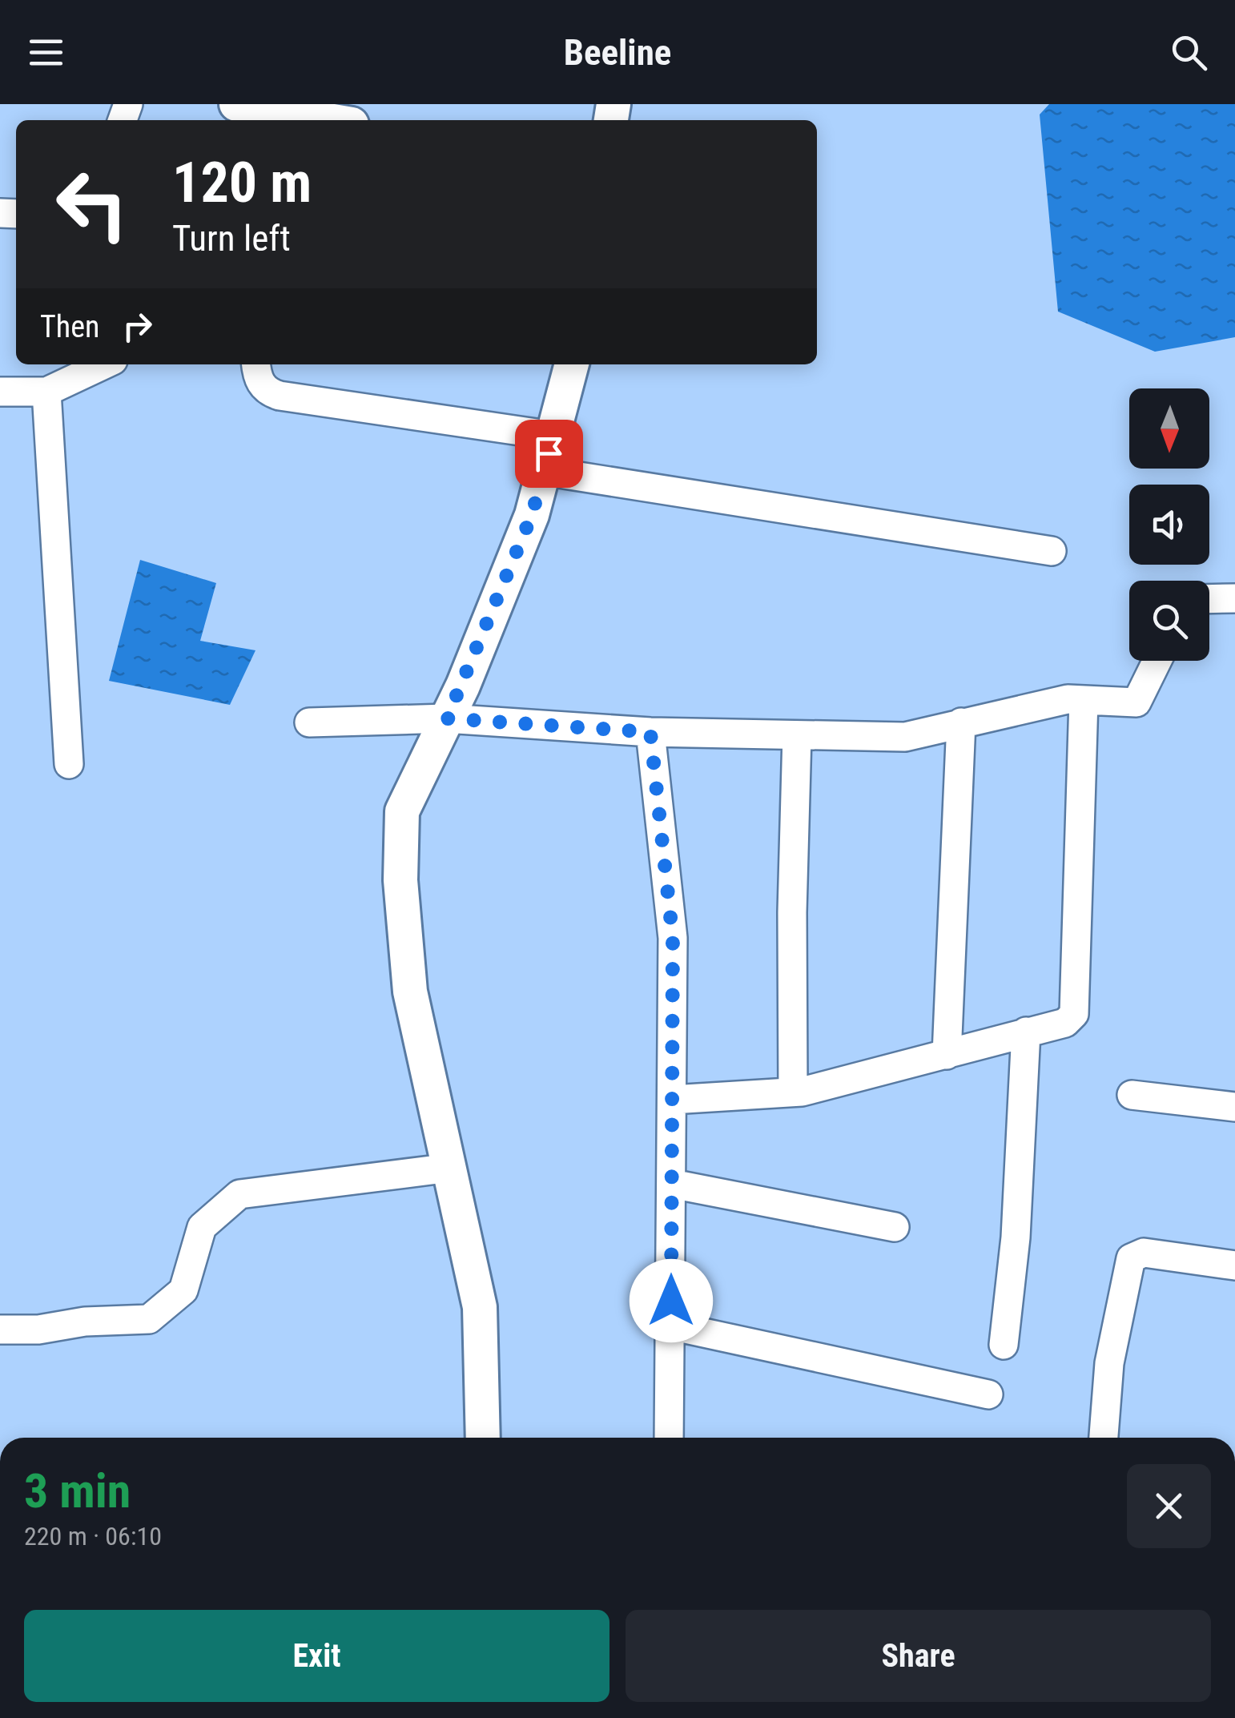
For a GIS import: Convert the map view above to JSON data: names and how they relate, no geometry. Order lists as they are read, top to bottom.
{
  "north": "bottom",
  "page": {
    "header": "Beeline",
    "turn": ["120 m", "Turn left"],
    "then": "Then",
    "heading": ["3 min", "220 m · 06:10"],
    "buttons": ["Exit", "Share"]
  }
}
